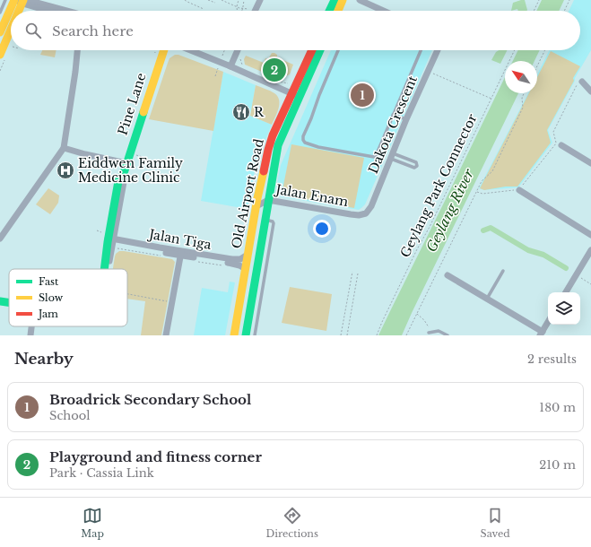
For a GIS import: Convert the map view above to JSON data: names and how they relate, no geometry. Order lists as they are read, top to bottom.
{
  "streets": {
    "main road": ["Pine Lane", "Old Airport Road"],
    "street": ["Dakota Crescent", "Jalan Enam", "Jalan Tiga"],
    "path": ["Geylang Park Connector"]
  },
  "crossings": [
    ["Pine Lane", "Jalan Tiga"],
    ["Dakota Crescent", "Jalan Enam"],
    ["Old Airport Road", "Jalan Enam"],
    ["Old Airport Road", "Jalan Tiga"]
  ],
  "water": ["Geylang River"],
  "places": {
    "restaurant": ["R"],
    "hospital": ["Eiddwen Family Medicine Clinic"]
  },
  "legend": ["Fast", "Slow", "Jam"],
  "north": "top left",
  "page": {
    "search": "Search here",
    "pins": ["2", "1"],
    "heading": ["Nearby", "2 results"],
    "list": [
      {
        "mark": "1",
        "name": "Broadrick Secondary School",
        "note": "School",
        "value": "180 m"
      },
      {
        "mark": "2",
        "name": "Playground and fitness corner",
        "note": "Park · Cassia Link",
        "value": "210 m"
      }
    ],
    "nav": ["Map", "Directions", "Saved"]
  }
}
